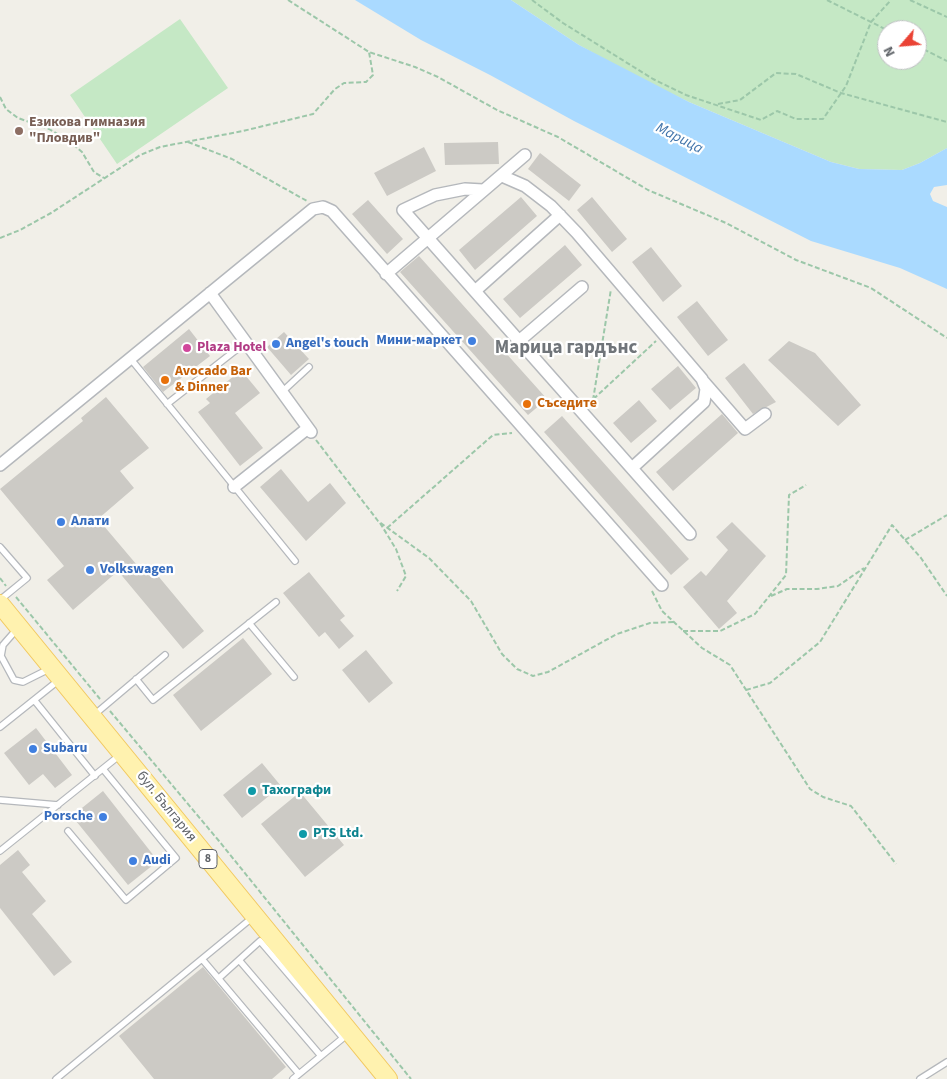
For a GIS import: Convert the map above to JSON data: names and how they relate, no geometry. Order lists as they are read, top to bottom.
{
  "streets": {
    "main road": ["бул. България", "8"]
  },
  "districts": ["Марица гардънс"],
  "water": ["Марица"],
  "places": [
    "Езикова гимназия \"Пловдив\"",
    "Мини-маркет",
    "Angel's touch",
    "Plaza Hotel",
    "Avocado Bar & Dinner",
    "Съседите",
    "Алати",
    "Volkswagen",
    "Subaru",
    "Тахографи",
    "Porsche",
    "PTS Ltd.",
    "Audi"
  ],
  "north": "bottom left"
}
